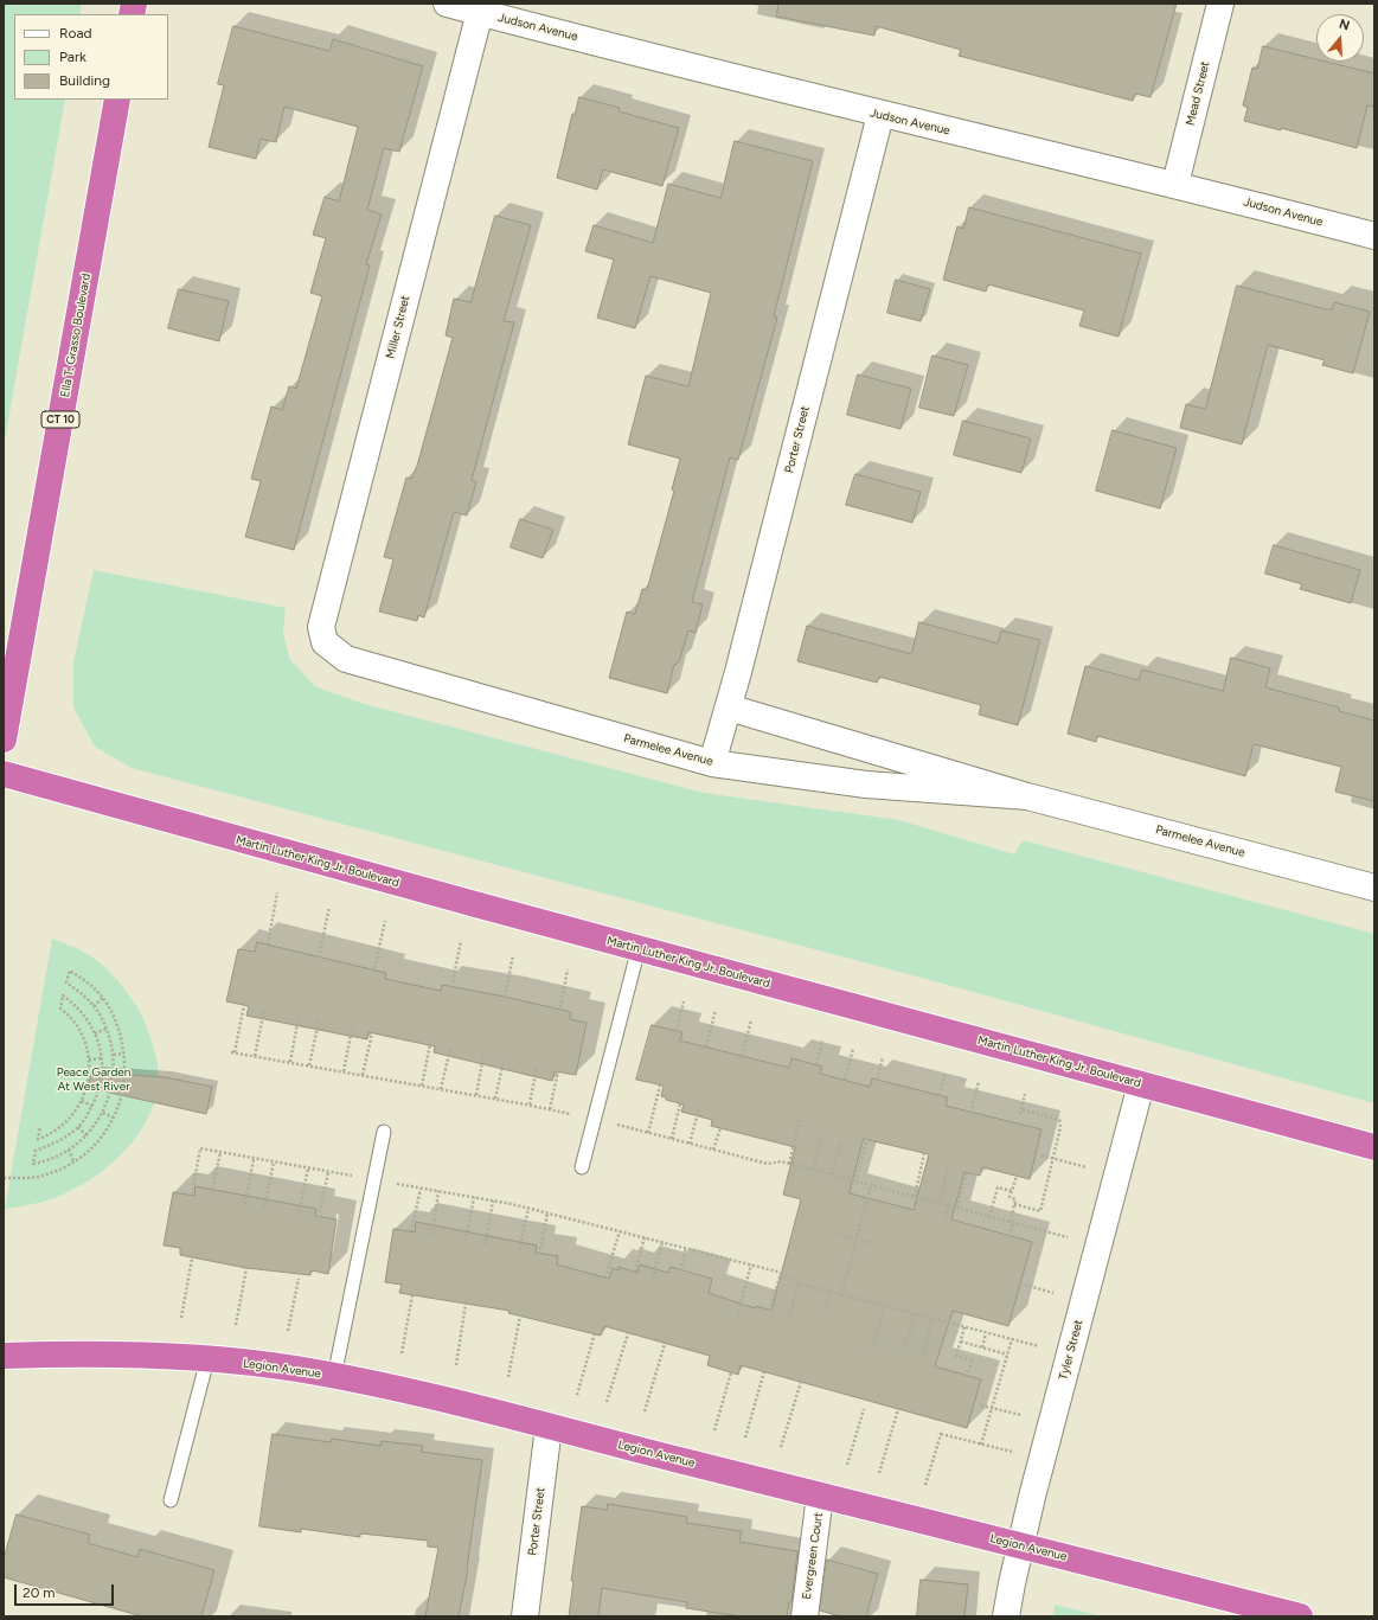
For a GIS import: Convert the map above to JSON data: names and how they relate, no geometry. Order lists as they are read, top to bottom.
{
  "streets": {
    "highway": [
      "Ella T. Grasso Boulevard",
      "CT 10",
      "Martin Luther King Jr. Boulevard",
      "Legion Avenue"
    ],
    "street": [
      "Judson Avenue",
      "Mead Street",
      "Miller Street",
      "Porter Street",
      "Parmelee Avenue",
      "Tyler Street",
      "Evergreen Court"
    ]
  },
  "crossings": [
    ["Judson Avenue", "Mead Street"],
    ["Judson Avenue", "Miller Street"],
    ["Judson Avenue", "Porter Street"],
    ["Miller Street", "Parmelee Avenue"],
    ["Porter Street", "Parmelee Avenue"],
    ["Porter Street", "Legion Avenue"],
    ["Martin Luther King Jr. Boulevard", "Tyler Street"],
    ["Tyler Street", "Legion Avenue"],
    ["Legion Avenue", "Evergreen Court"]
  ],
  "parks": ["Peace Garden At West River"],
  "legend": ["Road", "Park", "Building"],
  "scale_bar": "20 m",
  "north": "top"
}
